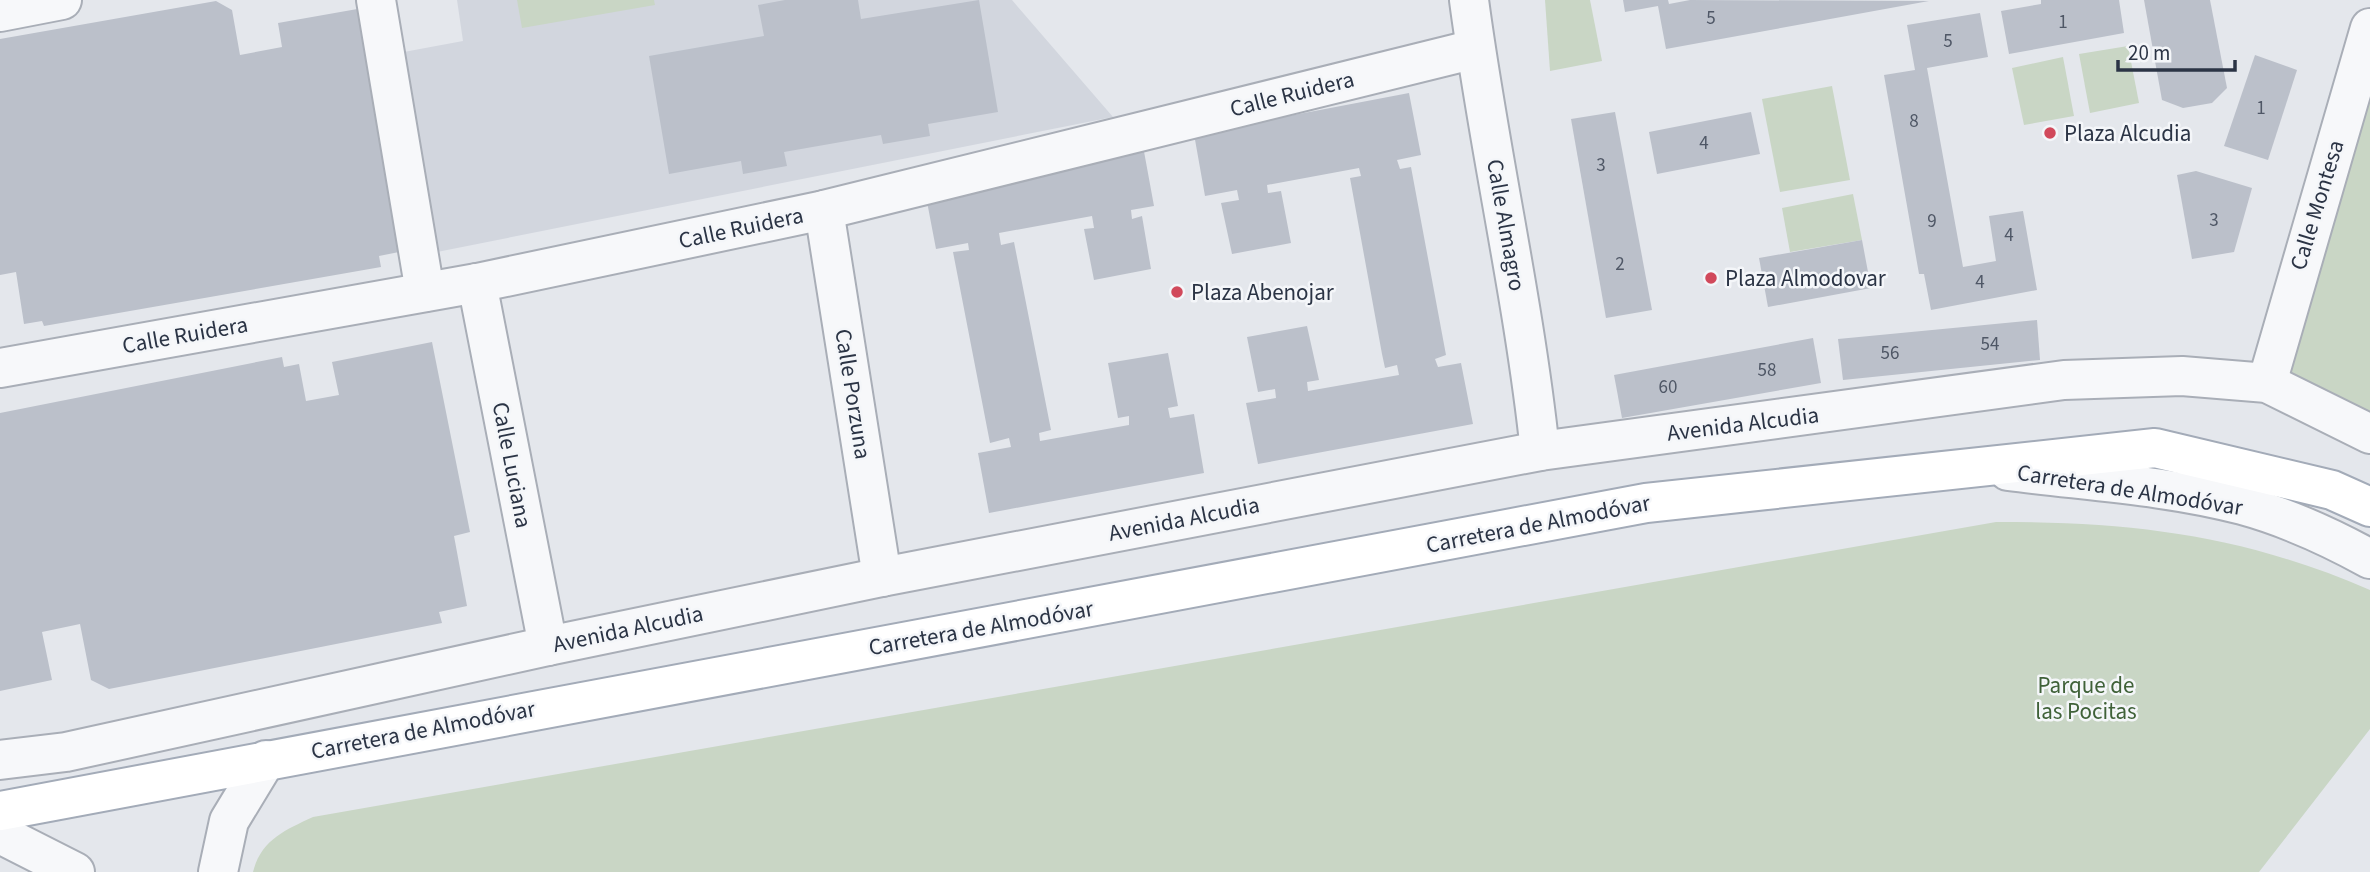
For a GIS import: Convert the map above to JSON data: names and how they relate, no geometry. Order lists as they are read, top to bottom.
{
  "streets": {
    "main road": ["Carretera de Almodóvar"],
    "street": [
      "Calle Ruidera",
      "Calle Montesa",
      "Calle Almagro",
      "Calle Porzuna",
      "Avenida Alcudia",
      "Calle Luciana"
    ]
  },
  "crossings": [
    ["Calle Ruidera", "Calle Almagro"],
    ["Calle Ruidera", "Calle Porzuna"],
    ["Calle Ruidera", "Calle Luciana"],
    ["Calle Montesa", "Avenida Alcudia"],
    ["Calle Almagro", "Avenida Alcudia"],
    ["Calle Porzuna", "Avenida Alcudia"],
    ["Avenida Alcudia", "Calle Luciana"]
  ],
  "parks": ["Parque de las Pocitas"],
  "places": ["Plaza Alcudia", "Plaza Almodovar", "Plaza Abenojar"],
  "house_numbers": [
    "5",
    "1",
    "5",
    "1",
    "8",
    "4",
    "3",
    "3",
    "9",
    "4",
    "2",
    "4",
    "54",
    "56",
    "58",
    "60"
  ],
  "scale_bar": "20 m"
}
